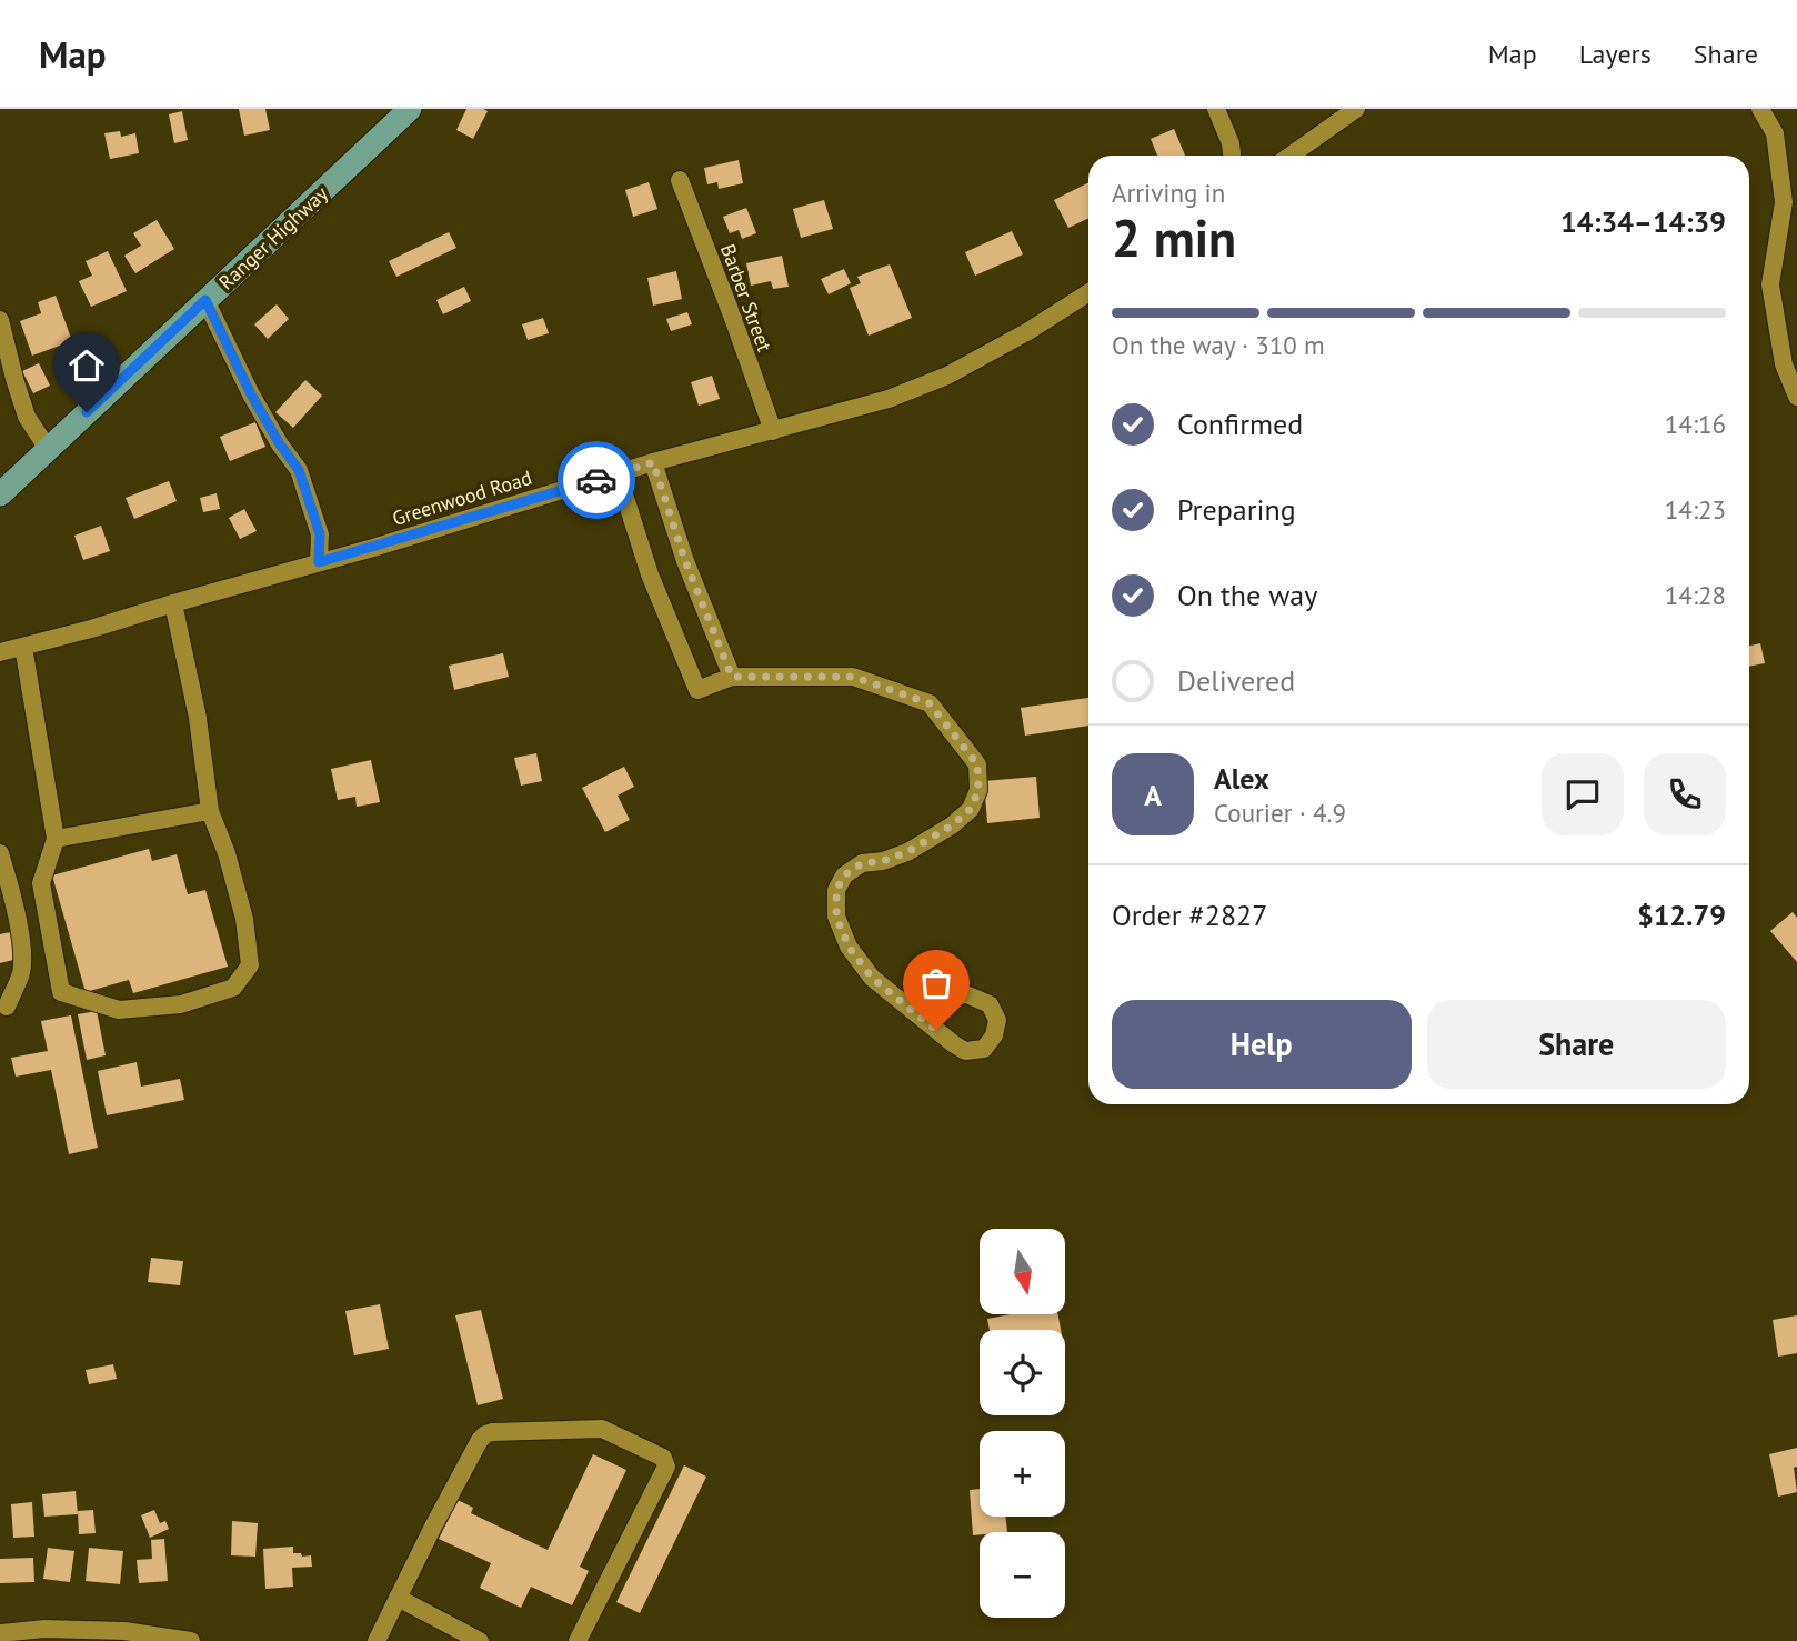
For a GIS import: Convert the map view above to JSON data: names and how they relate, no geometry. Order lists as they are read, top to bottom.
{
  "streets": {
    "main road": ["Ranger Highway"],
    "street": ["Barber Street", "Greenwood Road"]
  },
  "crossings": [
    ["Barber Street", "Greenwood Road"]
  ],
  "north": "bottom",
  "page": {
    "header": "Map",
    "nav": ["Map", "Layers", "Share"],
    "heading": ["2 min", "Arriving in", "14:34–14:39"],
    "panel": [
      "Alex",
      "Courier · 4.9",
      "Order #2827",
      "$12.79"
    ],
    "bar": "On the way · 310 m",
    "list": [
      ["Confirmed", "14:16"],
      ["Preparing", "14:23"],
      ["On the way", "14:28"],
      "Delivered"
    ],
    "round": "A",
    "buttons": ["Help", "Share"],
    "map_buttons": ["+", "−"]
  }
}
